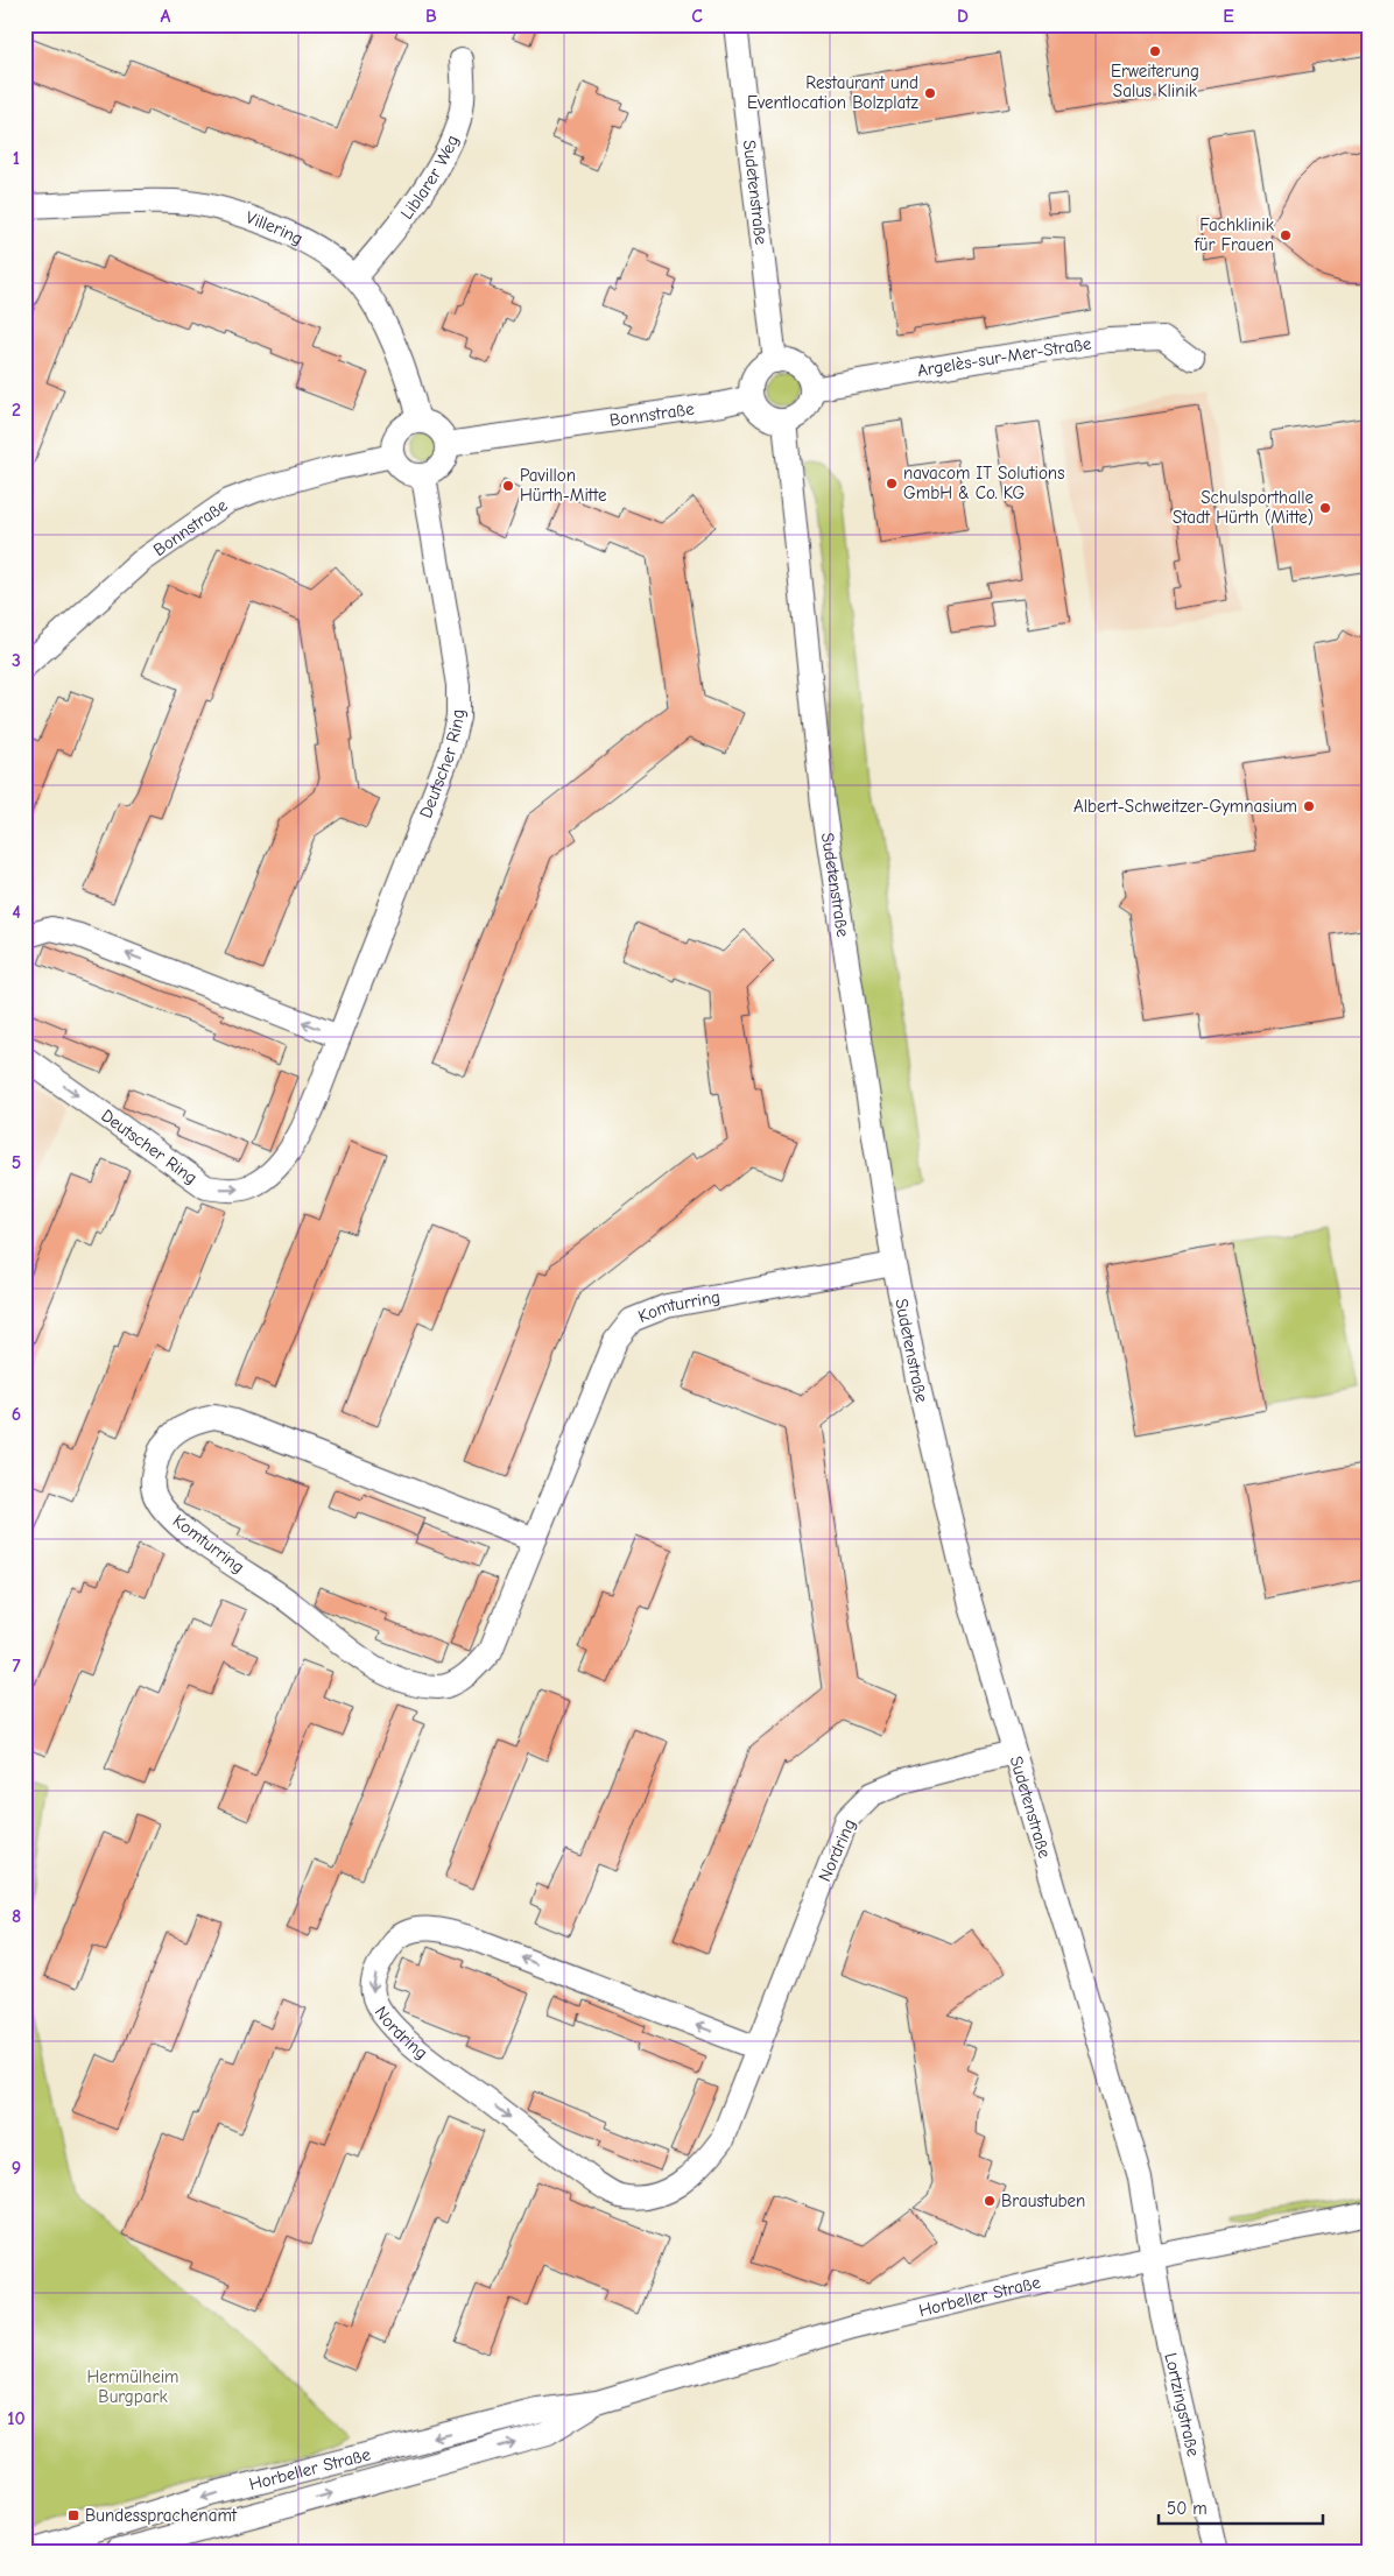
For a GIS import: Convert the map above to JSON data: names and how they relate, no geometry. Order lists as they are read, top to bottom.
{
  "streets": {
    "street": [
      "Liblarer Weg",
      "Sudetenstraße",
      "Villering",
      "Argelès-sur-Mer-Straße",
      "Bonnstraße",
      "Deutscher Ring",
      "Komturring",
      "Nordring",
      "Horbeller Straße",
      "Lortzingstraße"
    ]
  },
  "crossings": [
    ["Liblarer Weg", "Villering"],
    ["Sudetenstraße", "Argelès-sur-Mer-Straße"],
    ["Sudetenstraße", "Bonnstraße"],
    ["Sudetenstraße", "Komturring"],
    ["Sudetenstraße", "Nordring"],
    ["Sudetenstraße", "Horbeller Straße"],
    ["Sudetenstraße", "Lortzingstraße"],
    ["Villering", "Bonnstraße"],
    ["Villering", "Deutscher Ring"],
    ["Argelès-sur-Mer-Straße", "Bonnstraße"],
    ["Bonnstraße", "Deutscher Ring"],
    ["Horbeller Straße", "Lortzingstraße"]
  ],
  "parks": ["Hermülheim Burgpark"],
  "places": {
    "other": [
      "Erweiterung Salus Klinik",
      "Restaurant und Eventlocation Bolzplatz",
      "Fachklinik für Frauen",
      "navacom IT Solutions GmbH & Co. KG",
      "Pavillon Hürth-Mitte",
      "Schulsporthalle Stadt Hürth (Mitte)",
      "Albert-Schweitzer-Gymnasium",
      "Braustuben"
    ],
    "transit": ["Bundessprachenamt"]
  },
  "scale_bar": "50 m",
  "grid": {
    "columns": [
      "A",
      "B",
      "C",
      "D",
      "E"
    ],
    "rows": [
      "1",
      "2",
      "3",
      "4",
      "5",
      "6",
      "7",
      "8",
      "9",
      "10"
    ]
  }
}
